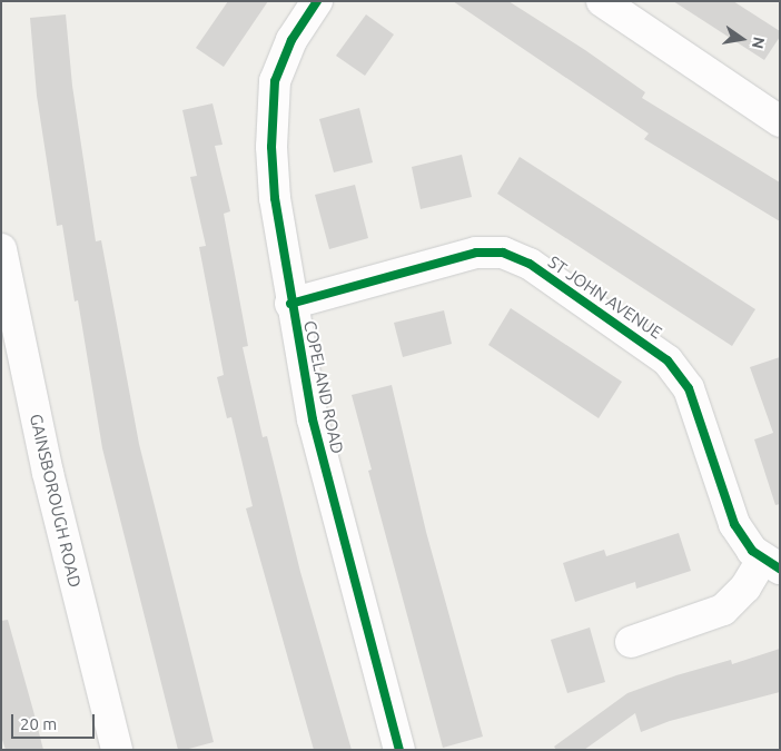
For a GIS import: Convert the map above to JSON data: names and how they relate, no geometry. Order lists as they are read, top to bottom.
{
  "streets": {
    "street": ["ST JOHN AVENUE", "COPELAND ROAD", "GAINSBOROUGH ROAD"]
  },
  "crossings": [
    ["ST JOHN AVENUE", "COPELAND ROAD"]
  ],
  "scale_bar": "20 m",
  "north": "right"
}
